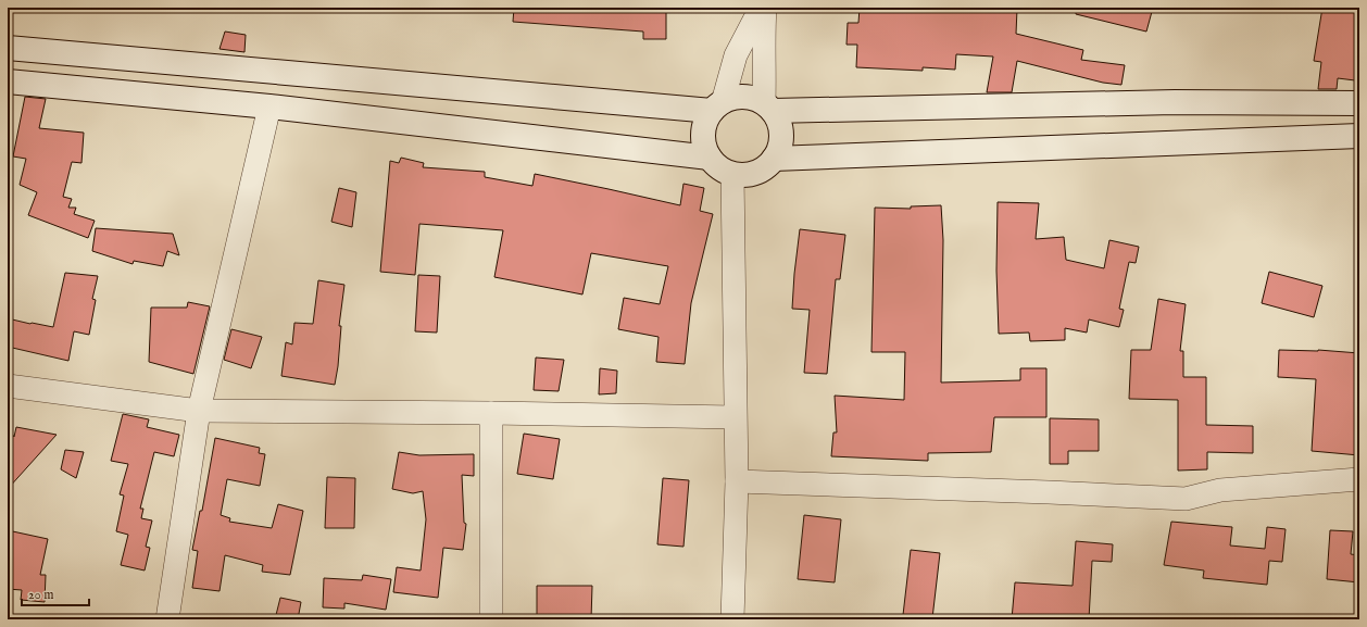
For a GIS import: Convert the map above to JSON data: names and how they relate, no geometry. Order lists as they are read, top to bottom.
{
  "scale_bar": "20 m"
}
